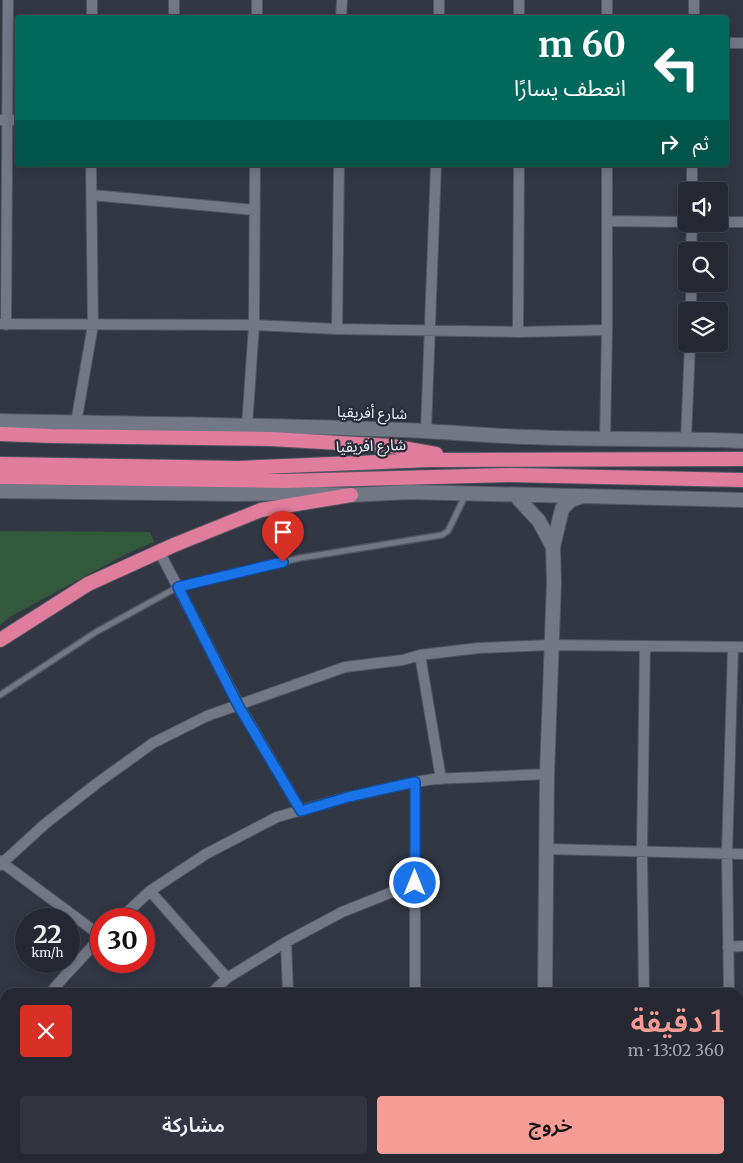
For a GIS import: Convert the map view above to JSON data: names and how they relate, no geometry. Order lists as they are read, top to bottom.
{
  "streets": {
    "highway": ["شارع افريقيا"],
    "street": ["شارع أفريقيا"]
  },
  "page": {
    "turn": ["60 m", "انعطف يسارًا"],
    "then": "ثم",
    "speed": "22 km/h",
    "limit": "30",
    "heading": ["1 دقيقة", "360 m · 13:02"],
    "buttons": ["خروج", "مشاركة"]
  }
}
